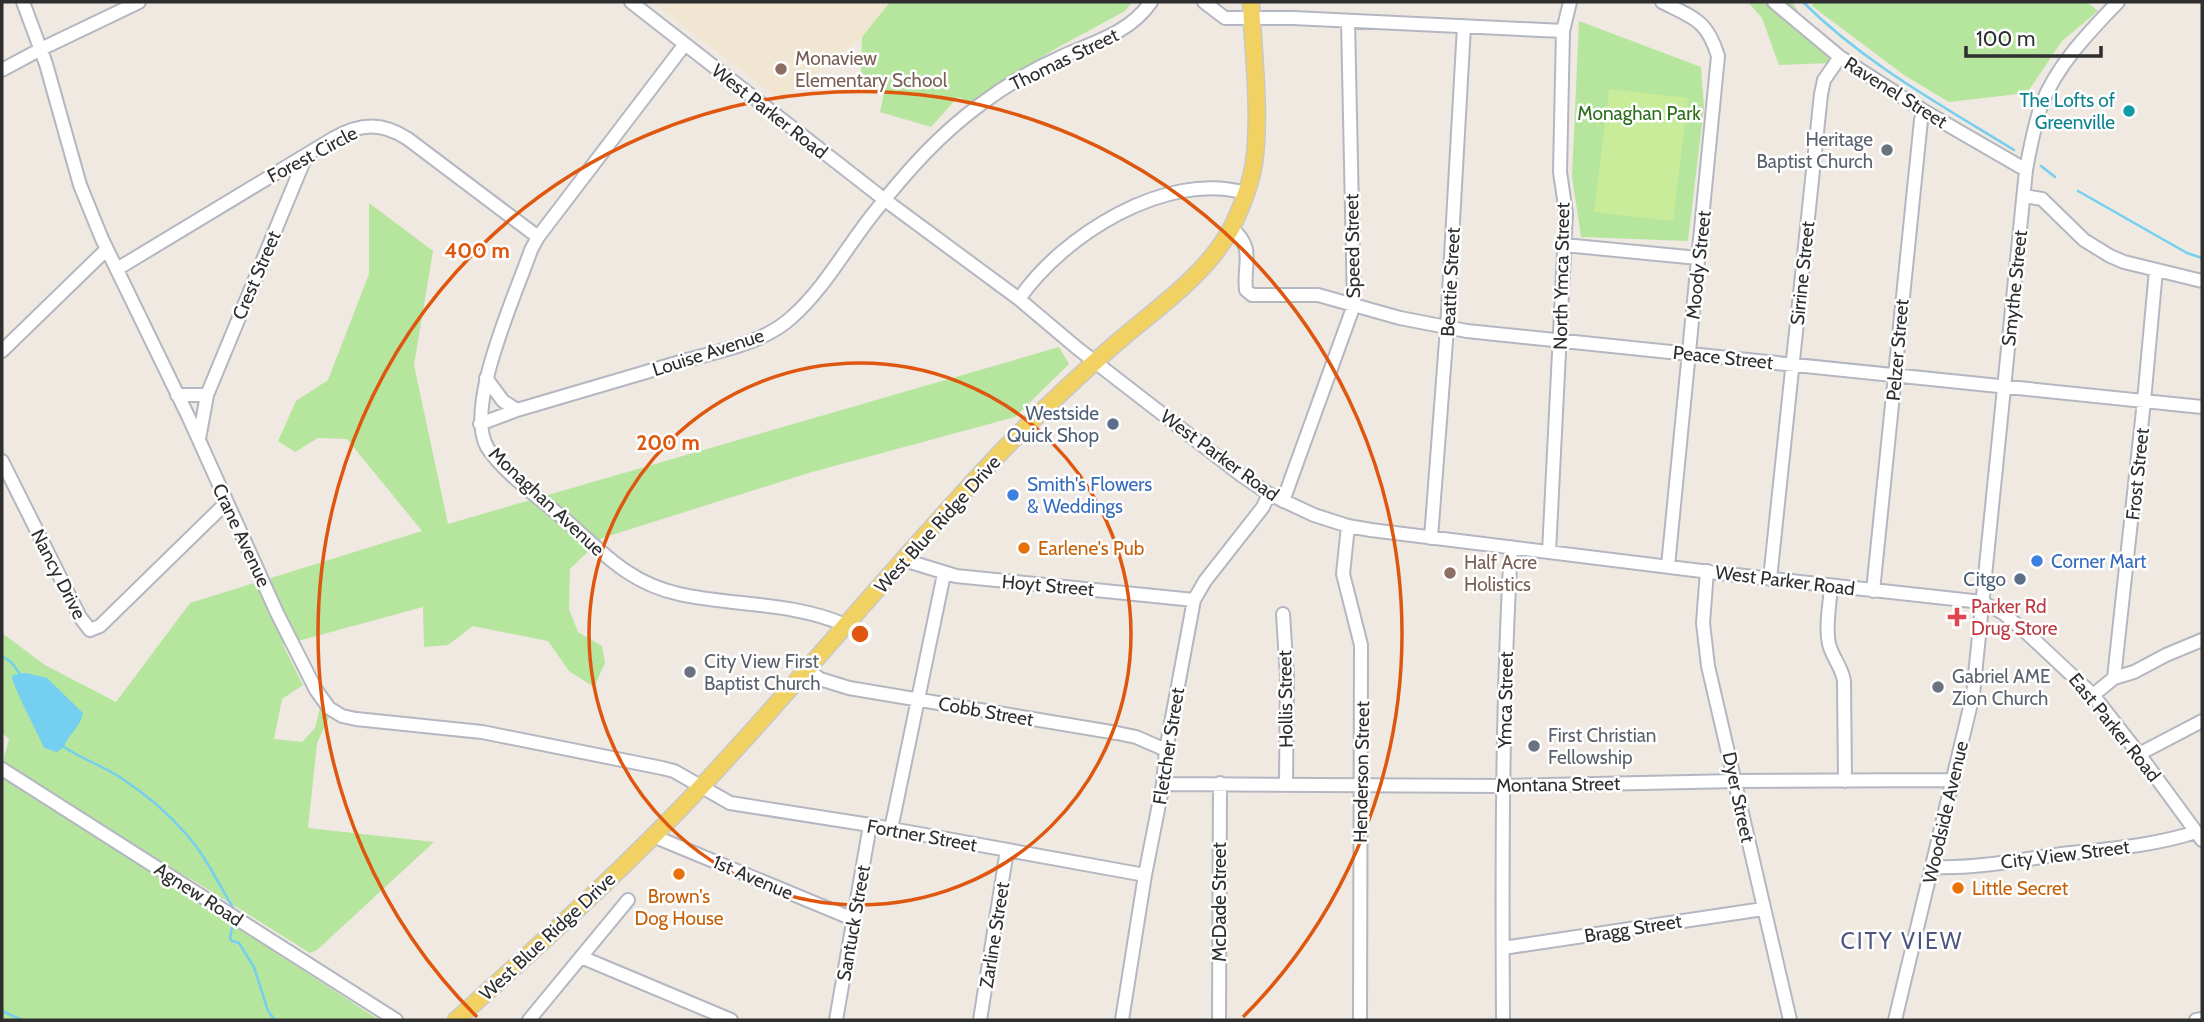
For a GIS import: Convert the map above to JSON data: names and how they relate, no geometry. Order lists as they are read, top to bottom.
{
  "streets": {
    "main road": ["West Blue Ridge Drive"],
    "street": [
      "Thomas Street",
      "Ravenel Street",
      "West Parker Road",
      "Forest Circle",
      "Speed Street",
      "Moody Street",
      "Sirrine Street",
      "Crest Street",
      "North Ymca Street",
      "Beattie Street",
      "Smythe Street",
      "Pelzer Street",
      "Louise Avenue",
      "Peace Street",
      "Frost Street",
      "Monaghan Avenue",
      "Crane Avenue",
      "Nancy Drive",
      "Hoyt Street",
      "Hollis Street",
      "Ymca Street",
      "Cobb Street",
      "East Parker Road",
      "Fletcher Street",
      "Henderson Street",
      "Montana Street",
      "Dyer Street",
      "Woodside Avenue",
      "Fortner Street",
      "City View Street",
      "1st Avenue",
      "Agnew Road",
      "McDade Street",
      "Santuck Street",
      "Bragg Street",
      "Zarline Street"
    ]
  },
  "crossings": [
    ["Thomas Street", "West Parker Road"],
    ["Thomas Street", "Louise Avenue"],
    ["Ravenel Street", "Sirrine Street"],
    ["Ravenel Street", "Smythe Street"],
    ["Ravenel Street", "Pelzer Street"],
    ["West Parker Road", "Speed Street"],
    ["West Parker Road", "Moody Street"],
    ["West Parker Road", "Sirrine Street"],
    ["West Parker Road", "North Ymca Street"],
    ["West Parker Road", "Beattie Street"],
    ["West Parker Road", "Smythe Street"],
    ["West Parker Road", "Pelzer Street"],
    ["West Parker Road", "Louise Avenue"],
    ["West Parker Road", "Monaghan Avenue"],
    ["West Parker Road", "West Blue Ridge Drive"],
    ["West Parker Road", "Ymca Street"],
    ["West Parker Road", "East Parker Road"],
    ["West Parker Road", "Fletcher Street"],
    ["West Parker Road", "Henderson Street"],
    ["West Parker Road", "Dyer Street"],
    ["West Parker Road", "Woodside Avenue"],
    ["Forest Circle", "Crest Street"],
    ["Forest Circle", "Monaghan Avenue"],
    ["Forest Circle", "Crane Avenue"],
    ["Speed Street", "Peace Street"],
    ["Moody Street", "Peace Street"],
    ["Sirrine Street", "Peace Street"],
    ["Crest Street", "Crane Avenue"],
    ["North Ymca Street", "Peace Street"],
    ["Beattie Street", "Peace Street"],
    ["Smythe Street", "Peace Street"],
    ["Smythe Street", "East Parker Road"],
    ["Smythe Street", "Woodside Avenue"],
    ["Pelzer Street", "Peace Street"],
    ["Louise Avenue", "Monaghan Avenue"],
    ["Peace Street", "Frost Street"],
    ["Peace Street", "West Blue Ridge Drive"],
    ["Monaghan Avenue", "West Blue Ridge Drive"],
    ["West Blue Ridge Drive", "Crane Avenue"],
    ["West Blue Ridge Drive", "Hoyt Street"],
    ["West Blue Ridge Drive", "Cobb Street"],
    ["West Blue Ridge Drive", "Fortner Street"],
    ["West Blue Ridge Drive", "1st Avenue"],
    ["Crane Avenue", "Nancy Drive"],
    ["Crane Avenue", "Fortner Street"],
    ["Hoyt Street", "Fletcher Street"],
    ["Hollis Street", "Montana Street"],
    ["Ymca Street", "Montana Street"],
    ["Ymca Street", "Bragg Street"],
    ["Cobb Street", "Fletcher Street"],
    ["East Parker Road", "Woodside Avenue"],
    ["East Parker Road", "City View Street"],
    ["Fletcher Street", "Montana Street"],
    ["Fletcher Street", "Fortner Street"],
    ["Henderson Street", "Montana Street"],
    ["Montana Street", "Dyer Street"],
    ["Montana Street", "Woodside Avenue"],
    ["Montana Street", "McDade Street"],
    ["Dyer Street", "Bragg Street"],
    ["Woodside Avenue", "City View Street"],
    ["Fortner Street", "Santuck Street"],
    ["Fortner Street", "Zarline Street"],
    ["1st Avenue", "Santuck Street"]
  ],
  "districts": ["CITY VIEW"],
  "parks": ["Monaghan Park"],
  "places": {
    "other": [
      "Monaview Elementary School",
      "The Lofts of Greenville",
      "Heritage Baptist Church",
      "Westside Quick Shop",
      "Smith's Flowers & Weddings",
      "Earlene's Pub",
      "Corner Mart",
      "Half Acre Holistics",
      "Citgo",
      "City View First Baptist Church",
      "Gabriel AME Zion Church",
      "First Christian Fellowship",
      "Brown's Dog House",
      "Little Secret"
    ],
    "health": ["Parker Rd Drug Store"]
  },
  "scale_bar": "100 m",
  "rings": ["400 m", "200 m"]
}
